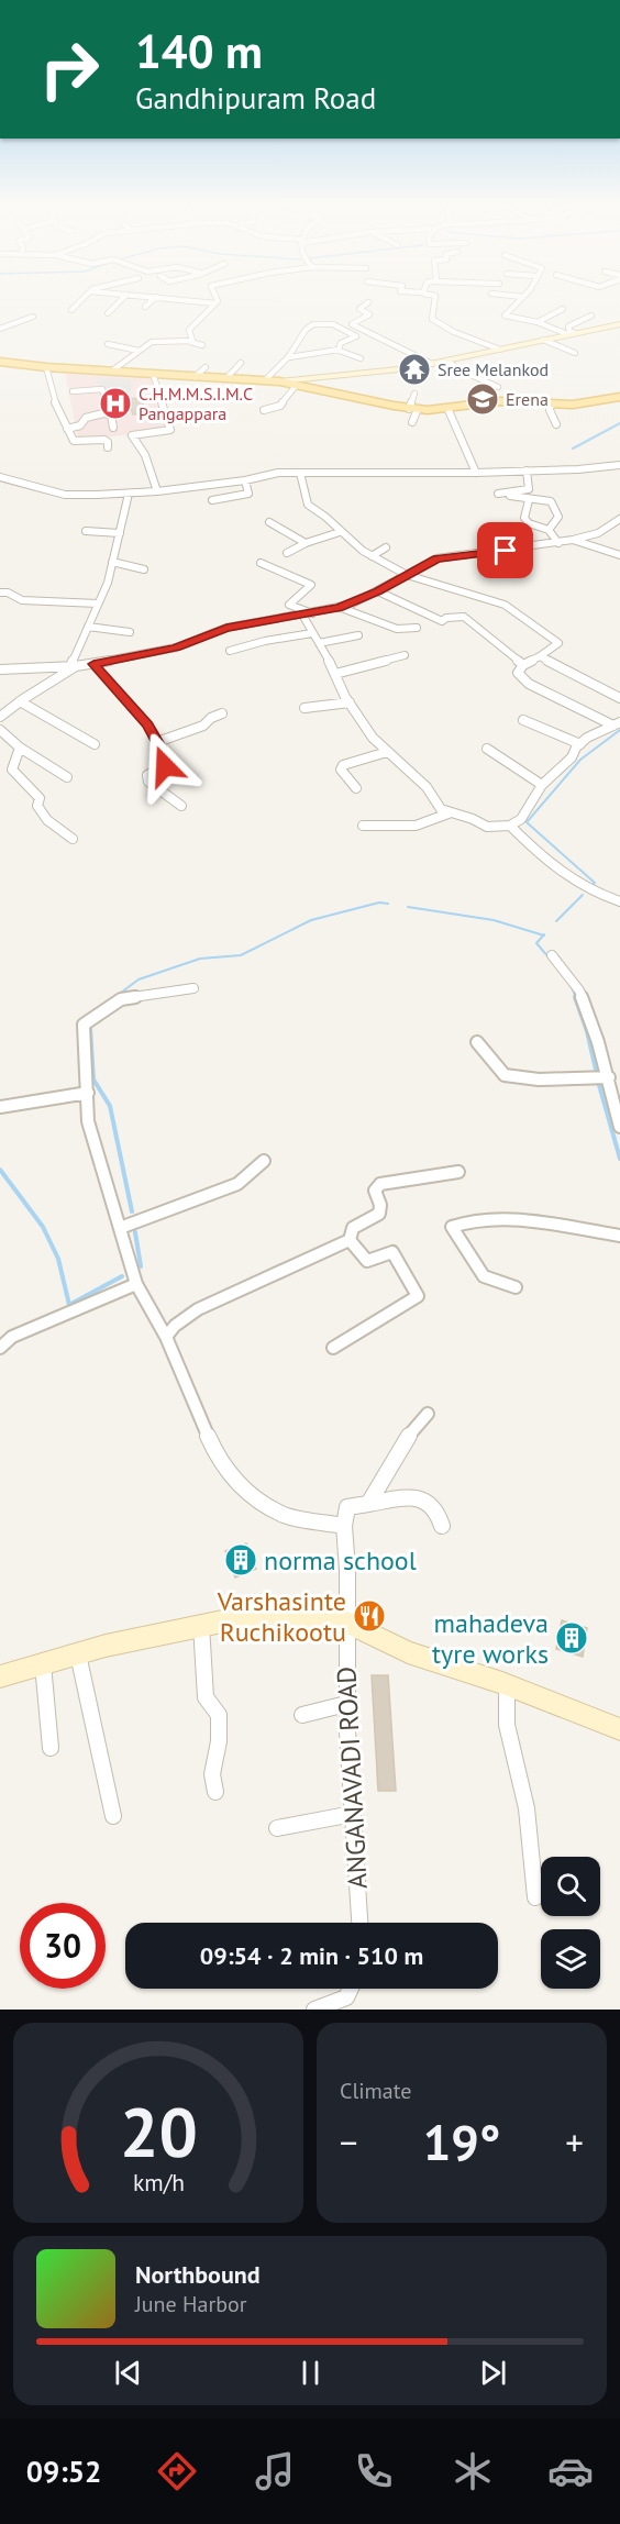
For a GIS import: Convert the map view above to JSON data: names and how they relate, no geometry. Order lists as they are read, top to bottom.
{
  "streets": {
    "street": ["ANGANAVADI ROAD"]
  },
  "places": {
    "temple": ["Sree Melankod"],
    "school or university": ["Erena"],
    "hospital": ["C.H.M.M.S.I.M.C Pangappara"],
    "building": ["norma school", "mahadeva tyre works"],
    "restaurant": ["Varshasinte Ruchikootu"]
  },
  "page": {
    "turn": ["140 m", "Gandhipuram Road"],
    "limit": "30",
    "trip": "09:54 · 2 min · 510 m",
    "tile": "Climate",
    "heat": ["−", "19°", "+"],
    "song": ["Northbound", "June Harbor"],
    "tabs": "09:52",
    "gauge": ["20", "km/h"]
  }
}
